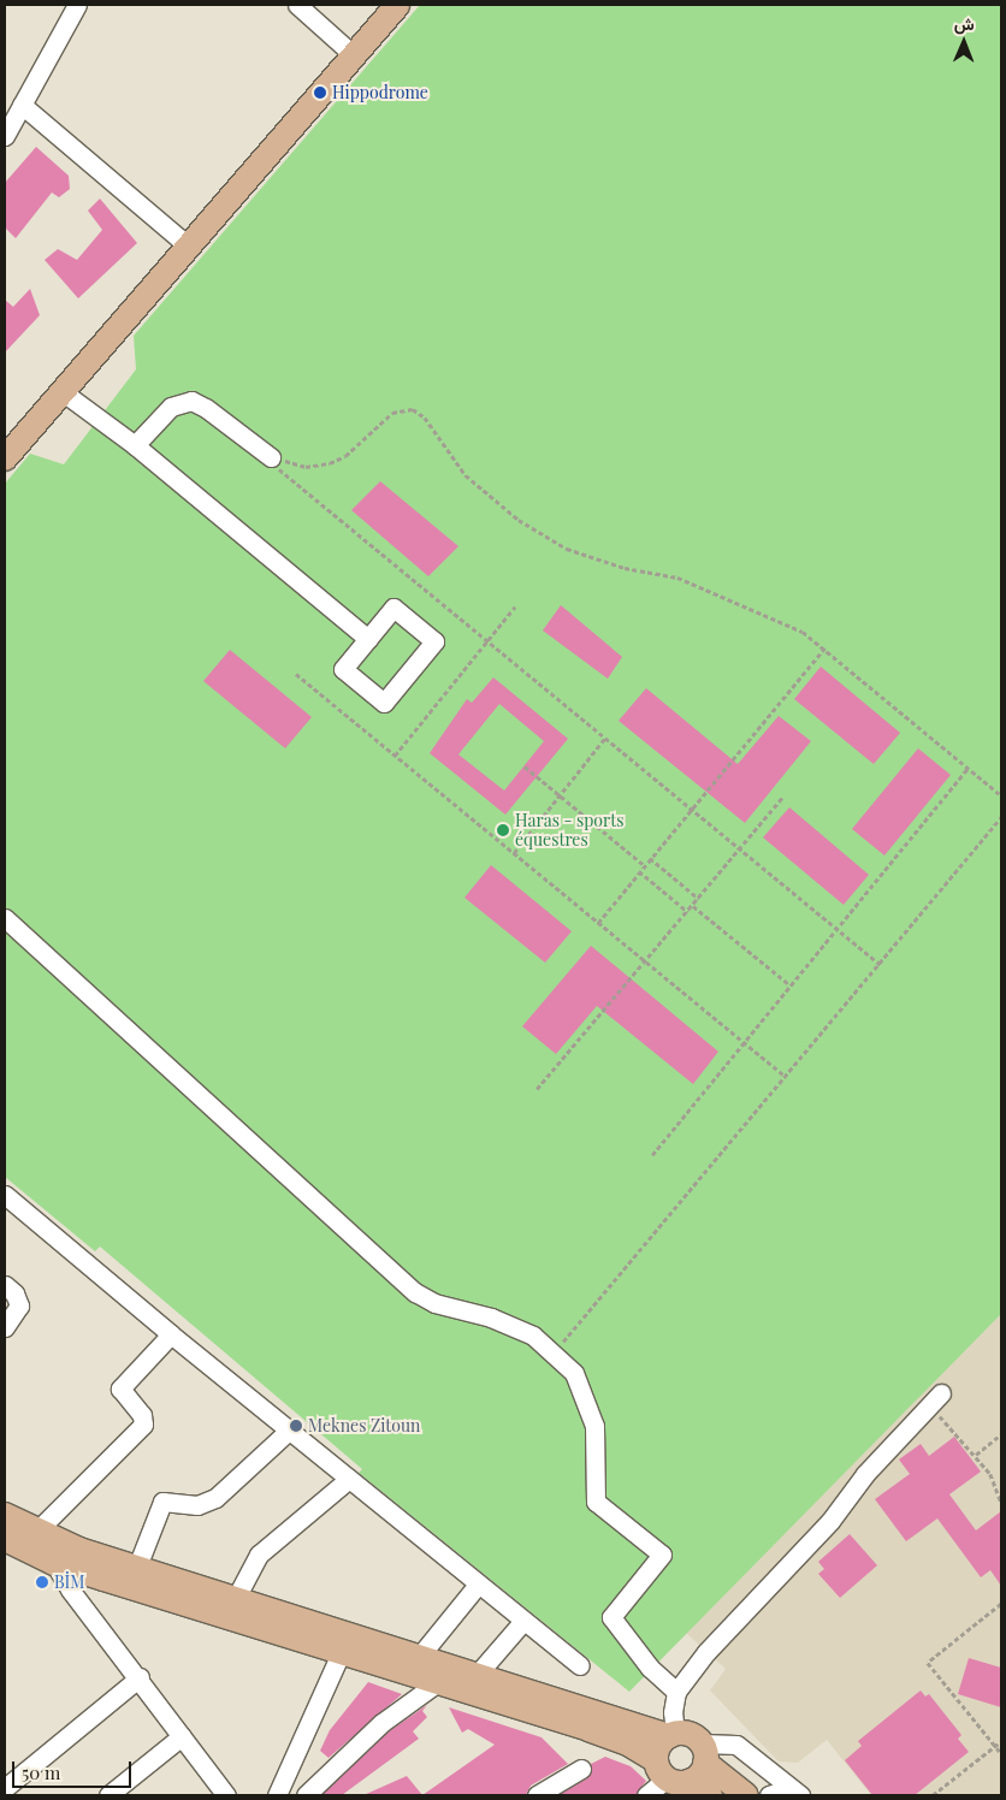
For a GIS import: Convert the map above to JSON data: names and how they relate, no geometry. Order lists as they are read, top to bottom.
{
  "places": [
    "Hippodrome",
    "Haras - sports équestres",
    "Meknes Zitoun",
    "BİM"
  ],
  "scale_bar": "50 m",
  "north": "top"
}
